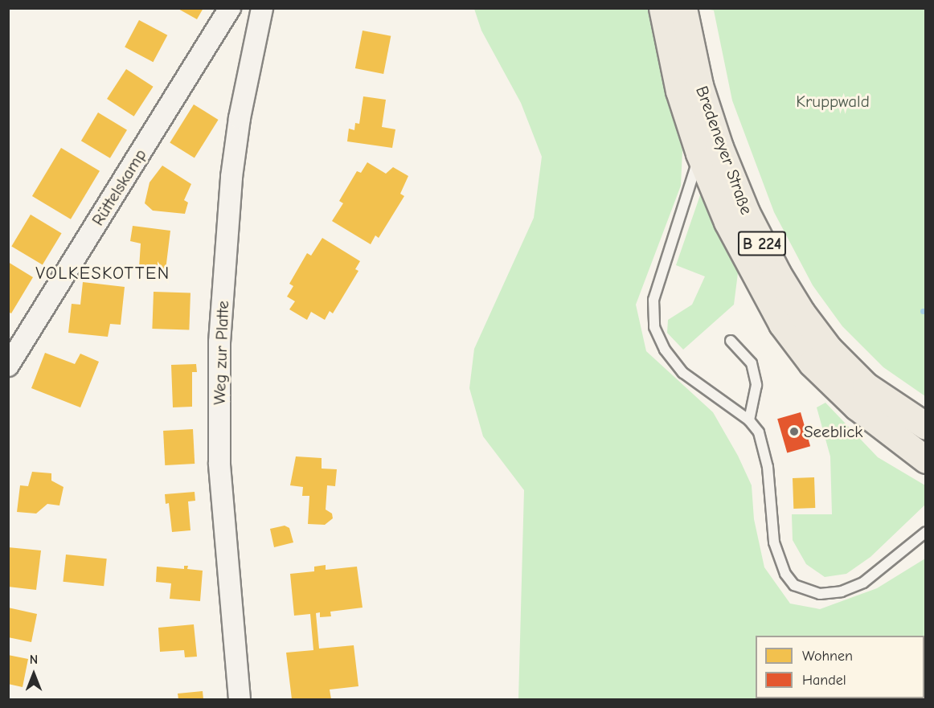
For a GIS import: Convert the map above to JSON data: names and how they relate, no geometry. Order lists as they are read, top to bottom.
{
  "streets": {
    "main road": ["Bredeneyer Straße", "B 224"],
    "street": ["Rüttelskamp", "Weg zur Platte"]
  },
  "districts": ["VOLKESKOTTEN"],
  "parks": ["Kruppwald"],
  "places": ["Seeblick"],
  "legend": ["Wohnen", "Handel"],
  "north": "top"
}
